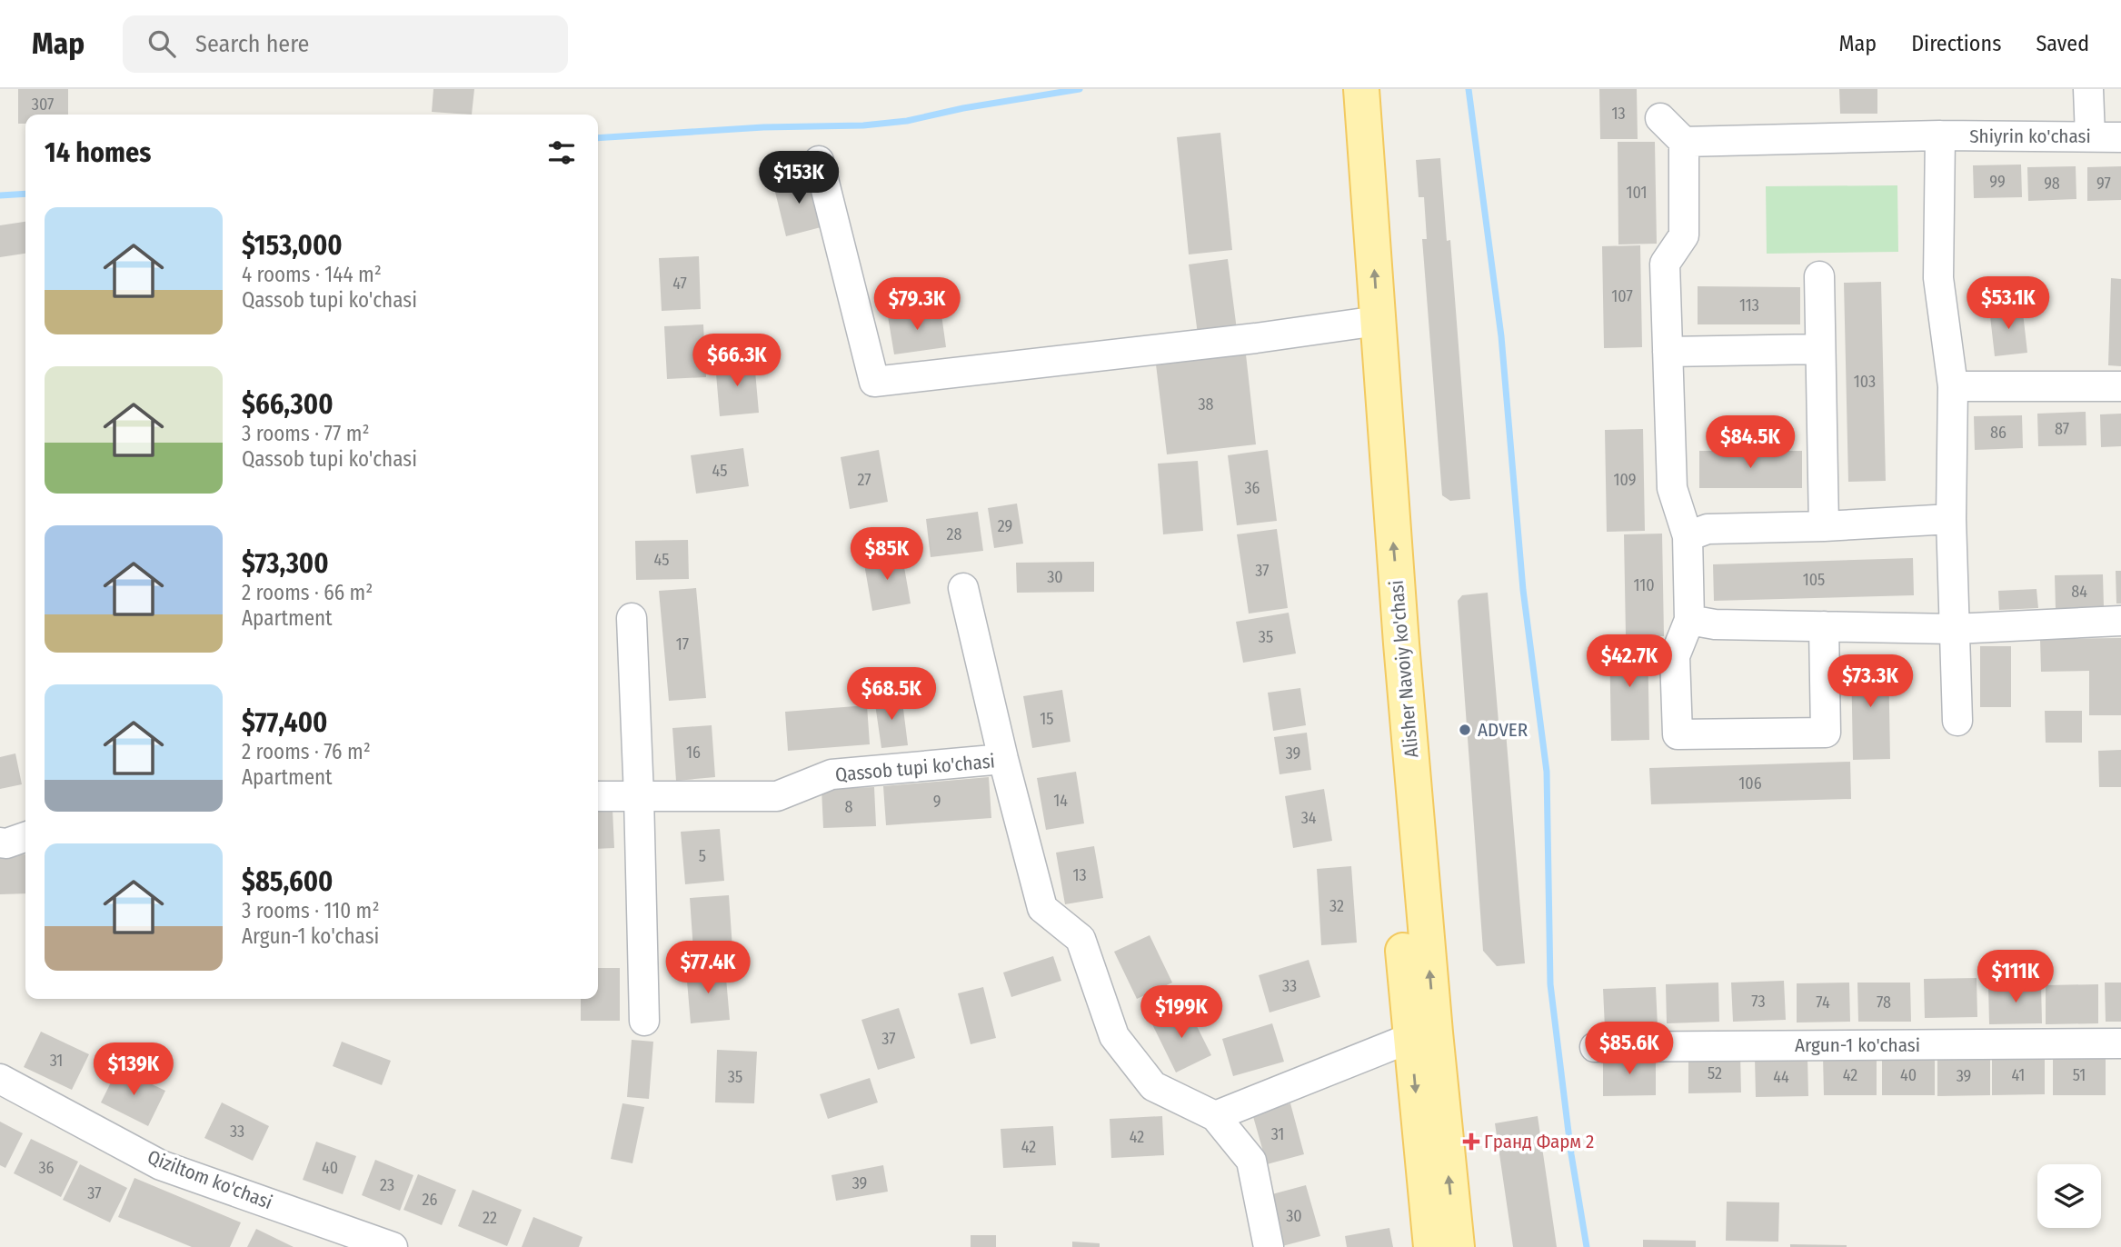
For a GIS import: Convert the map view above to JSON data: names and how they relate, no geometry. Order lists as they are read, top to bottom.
{
  "streets": {
    "main road": ["Alisher Navoiy ko'chasi"],
    "street": [
      "Shiyrin ko'chasi",
      "Qassob tupi ko'chasi",
      "Argun-1 ko'chasi",
      "Qiziltom ko'chasi"
    ]
  },
  "places": {
    "other": ["ADVER"],
    "health": ["Гранд Фарм 2"]
  },
  "house_numbers": [
    "307",
    "13",
    "99",
    "98",
    "97",
    "101",
    "47",
    "107",
    "113",
    "103",
    "38",
    "87",
    "86",
    "45",
    "27",
    "109",
    "36",
    "29",
    "28",
    "45",
    "37",
    "30",
    "105",
    "110",
    "84",
    "35",
    "17",
    "15",
    "16",
    "39",
    "106",
    "14",
    "9",
    "8",
    "34",
    "5",
    "13",
    "32",
    "33",
    "73",
    "74",
    "78",
    "37",
    "31",
    "52",
    "42",
    "40",
    "41",
    "51",
    "39",
    "35",
    "44",
    "33",
    "31",
    "42",
    "42",
    "36",
    "40",
    "39",
    "23",
    "37",
    "26",
    "30",
    "22"
  ],
  "page": {
    "header": "Map",
    "search": "Search here",
    "nav": ["Map", "Directions", "Saved"],
    "heading": "14 homes",
    "price": [
      "$153K",
      "$53.1K",
      "$79.3K",
      "$66.3K",
      "$84.5K",
      "$85K",
      "$42.7K",
      "$73.3K",
      "$68.5K",
      "$77.4K",
      "$111K",
      "$199K",
      "$85.6K",
      "$139K"
    ],
    "list": [
      {
        "name": "$153,000",
        "note": "4 rooms · 144 m² · Qassob tupi ko'chasi"
      },
      {
        "name": "$66,300",
        "note": "3 rooms · 77 m² · Qassob tupi ko'chasi"
      },
      {
        "name": "$73,300",
        "note": "2 rooms · 66 m² · Apartment"
      },
      {
        "name": "$77,400",
        "note": "2 rooms · 76 m² · Apartment"
      },
      {
        "name": "$85,600",
        "note": "3 rooms · 110 m² · Argun-1 ko'chasi"
      }
    ]
  }
}
